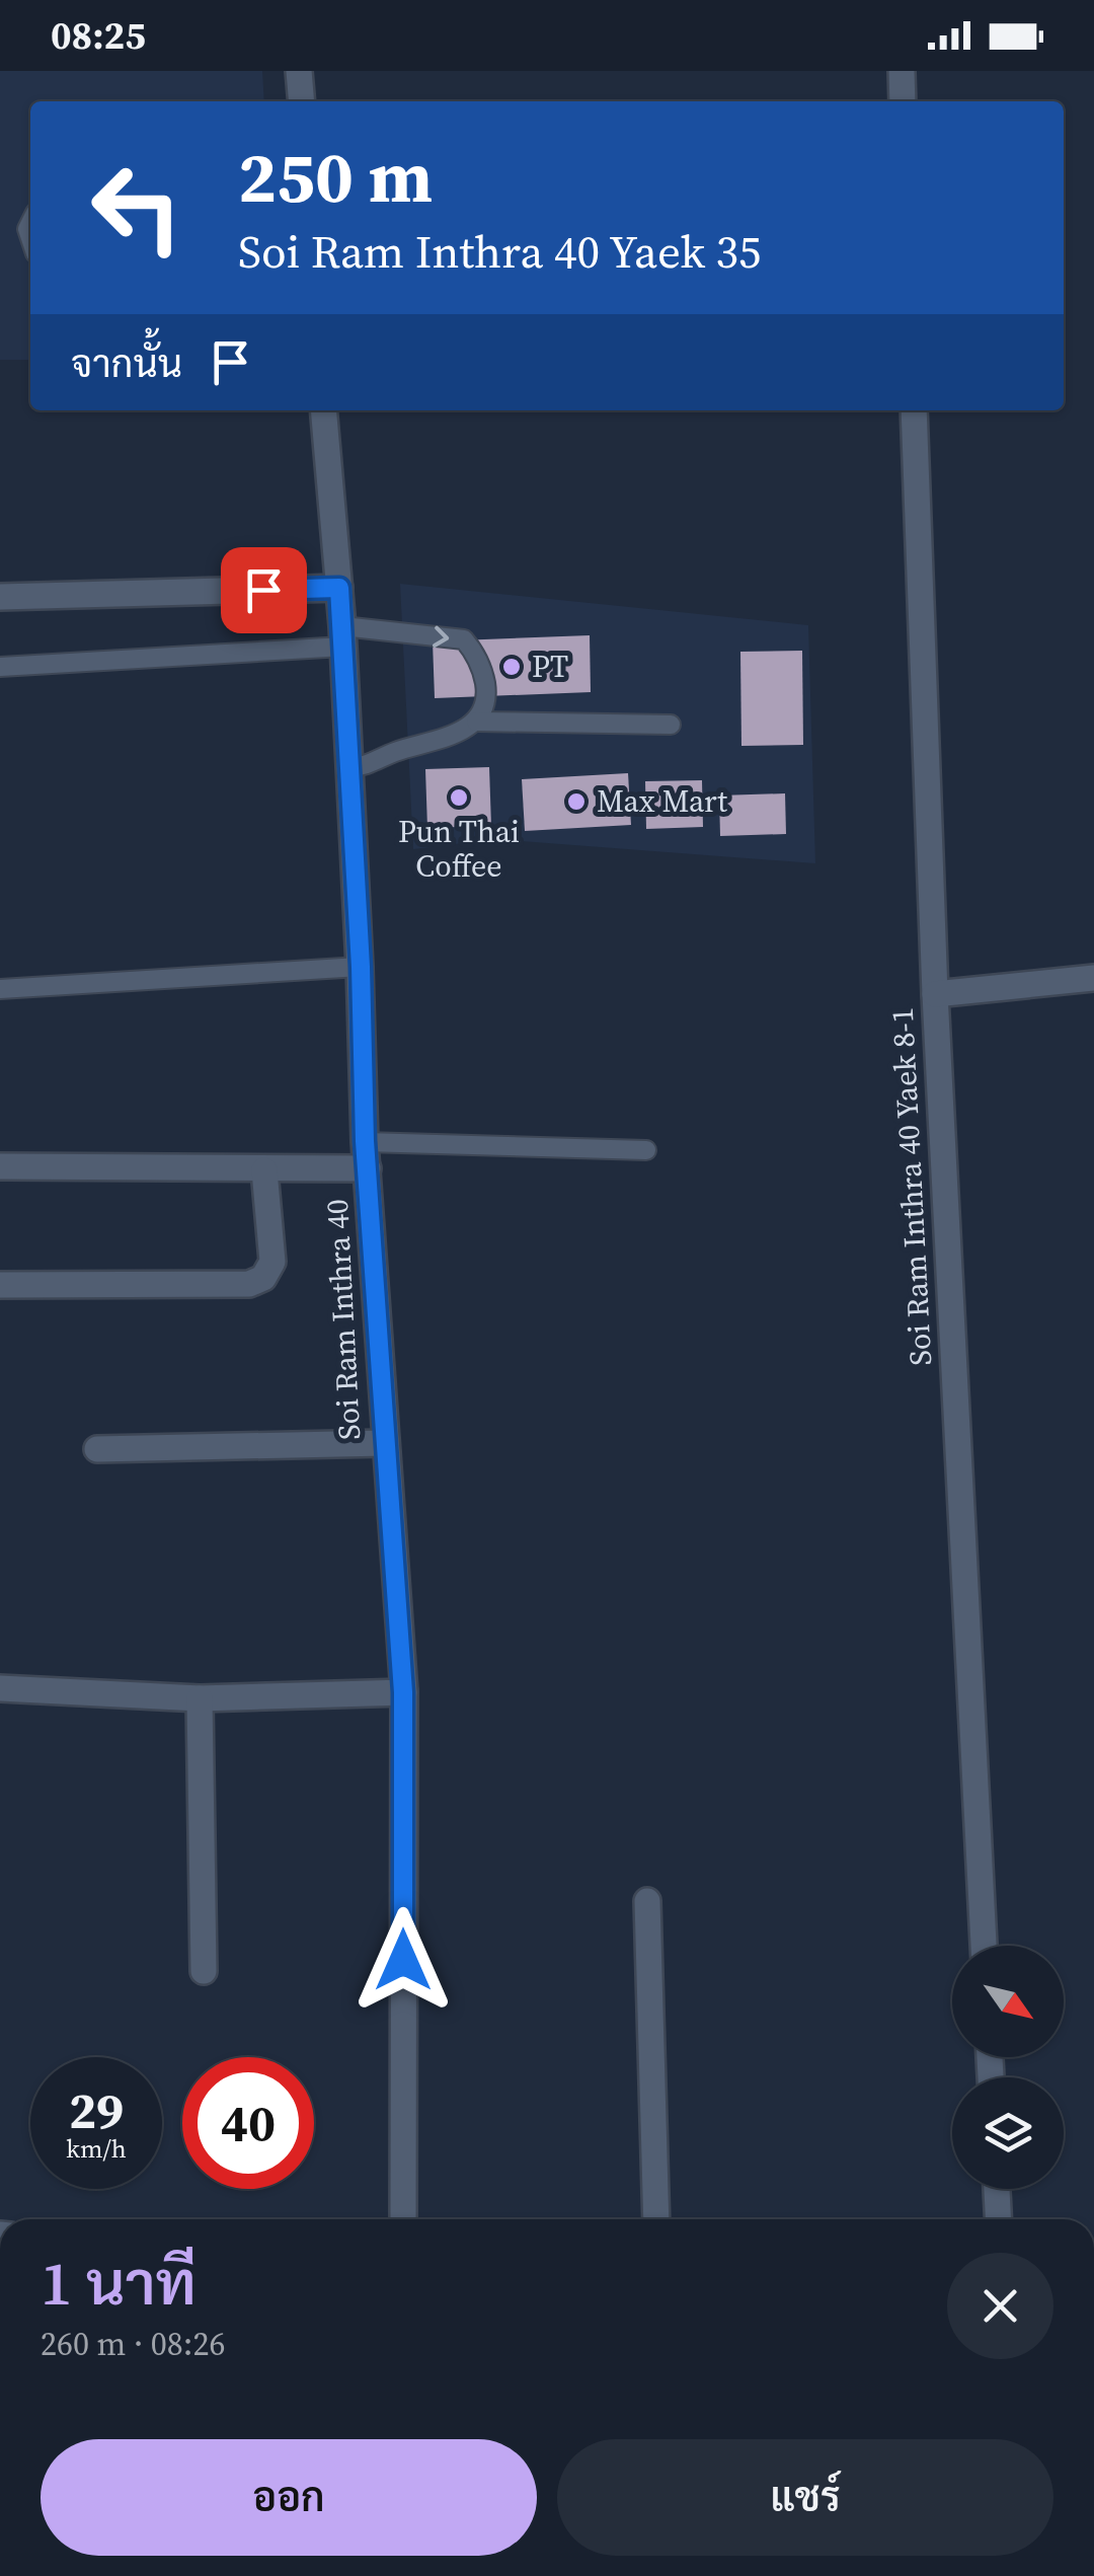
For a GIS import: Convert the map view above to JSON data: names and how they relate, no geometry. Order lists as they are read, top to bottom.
{
  "streets": {
    "street": ["Soi Ram Inthra 40 Yaek 8-1", "Soi Ram Inthra 40"]
  },
  "places": ["PT", "Pun Thai Coffee", "Max Mart"],
  "north": "bottom right",
  "page": {
    "status": "08:25",
    "turn": ["250 m", "Soi Ram Inthra 40 Yaek 35"],
    "then": "จากนั้น",
    "speed": "29 km/h",
    "limit": "40",
    "heading": ["1 นาที", "260 m · 08:26"],
    "buttons": ["ออก", "แชร์"]
  }
}
